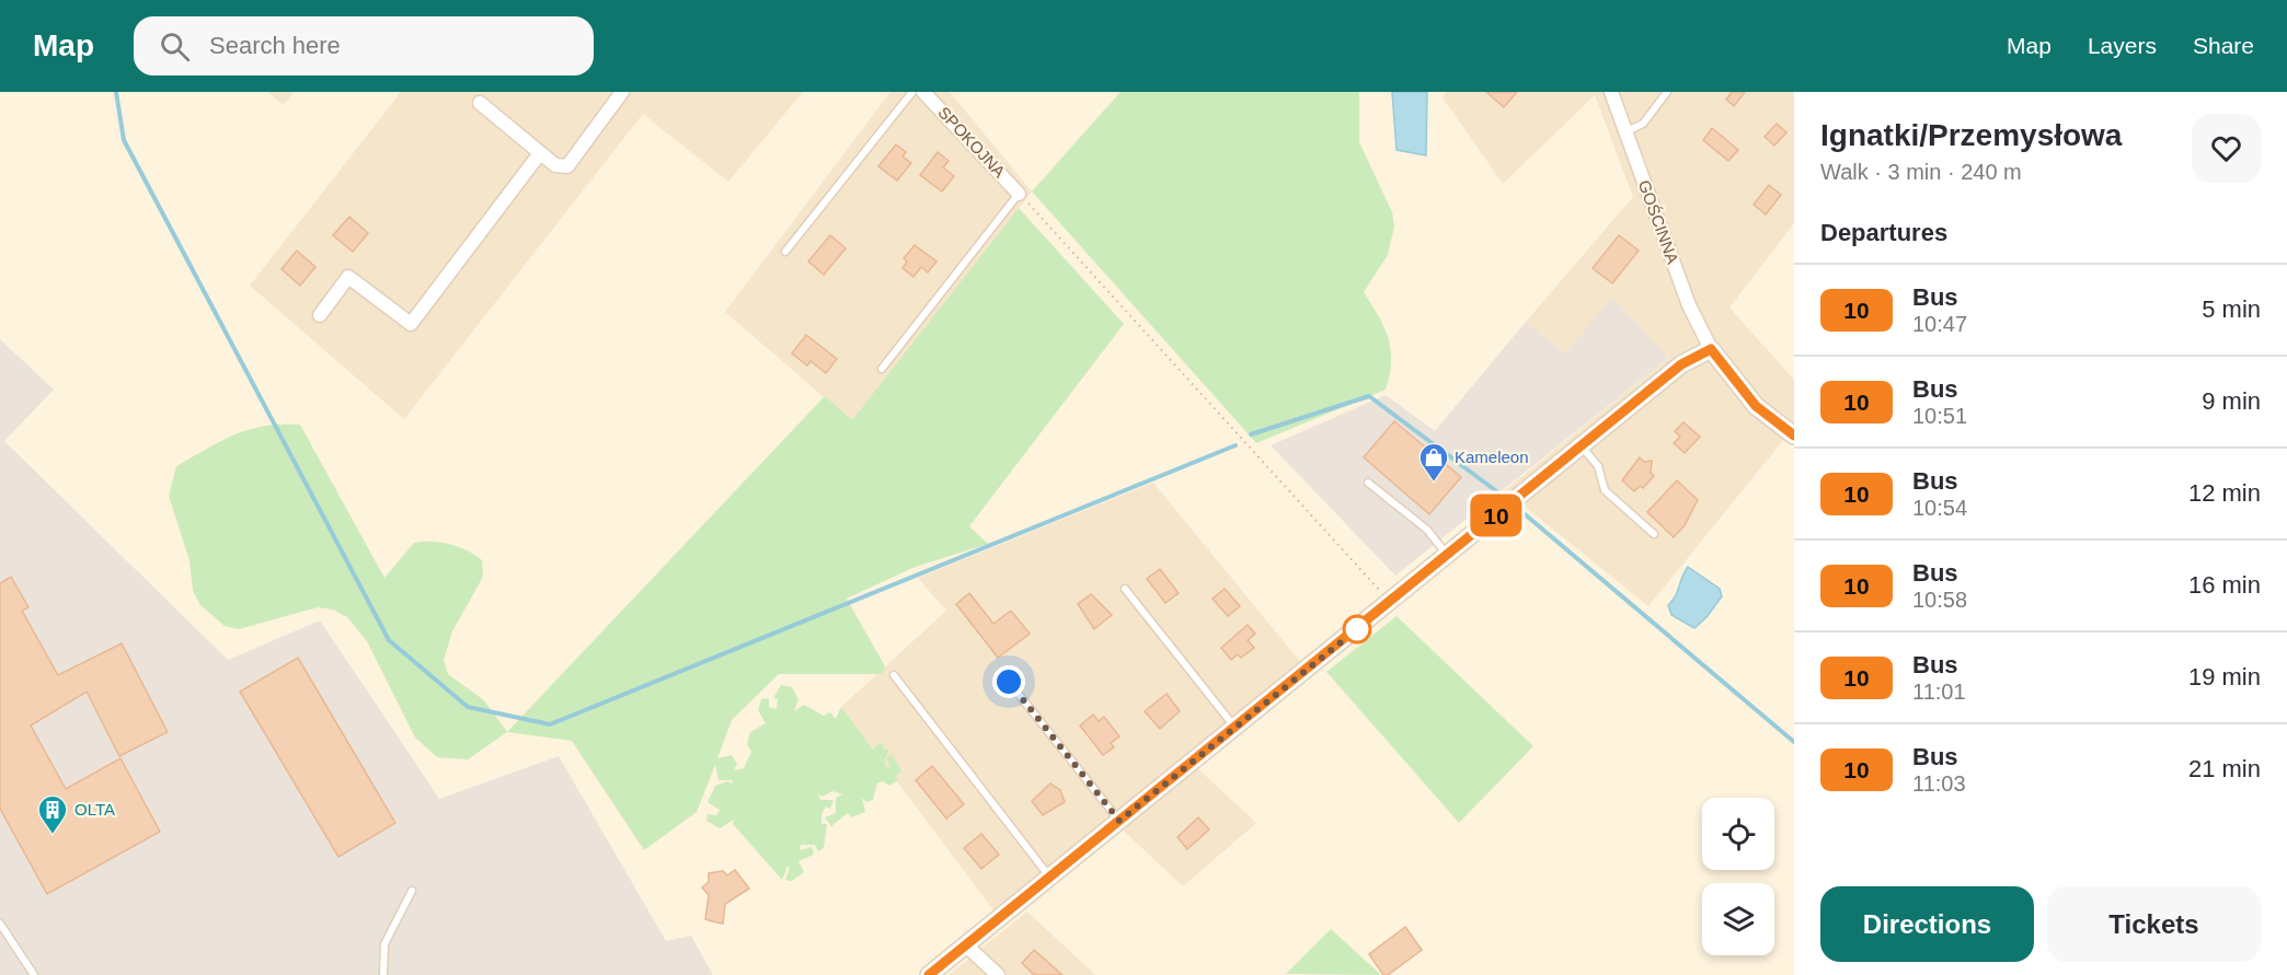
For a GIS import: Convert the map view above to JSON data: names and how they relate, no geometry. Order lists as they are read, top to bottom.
{
  "streets": {
    "street": ["SPOKOJNA", "GOŚCINNA"]
  },
  "places": {
    "shop": ["Kameleon"],
    "building": ["OLTA"]
  },
  "lines": ["bus line 10"],
  "page": {
    "header": "Map",
    "search": "Search here",
    "nav": ["Map", "Layers", "Share"],
    "on_map": "10",
    "heading": [
      ["Ignatki/Przemysłowa", "Walk · 3 min · 240 m"],
      "Departures"
    ],
    "list": [
      {
        "mark": "10",
        "name": "Bus",
        "note": "10:47",
        "value": "5 min"
      },
      {
        "mark": "10",
        "name": "Bus",
        "note": "10:51",
        "value": "9 min"
      },
      {
        "mark": "10",
        "name": "Bus",
        "note": "10:54",
        "value": "12 min"
      },
      {
        "mark": "10",
        "name": "Bus",
        "note": "10:58",
        "value": "16 min"
      },
      {
        "mark": "10",
        "name": "Bus",
        "note": "11:01",
        "value": "19 min"
      },
      {
        "mark": "10",
        "name": "Bus",
        "note": "11:03",
        "value": "21 min"
      }
    ],
    "buttons": ["Directions", "Tickets"]
  }
}
